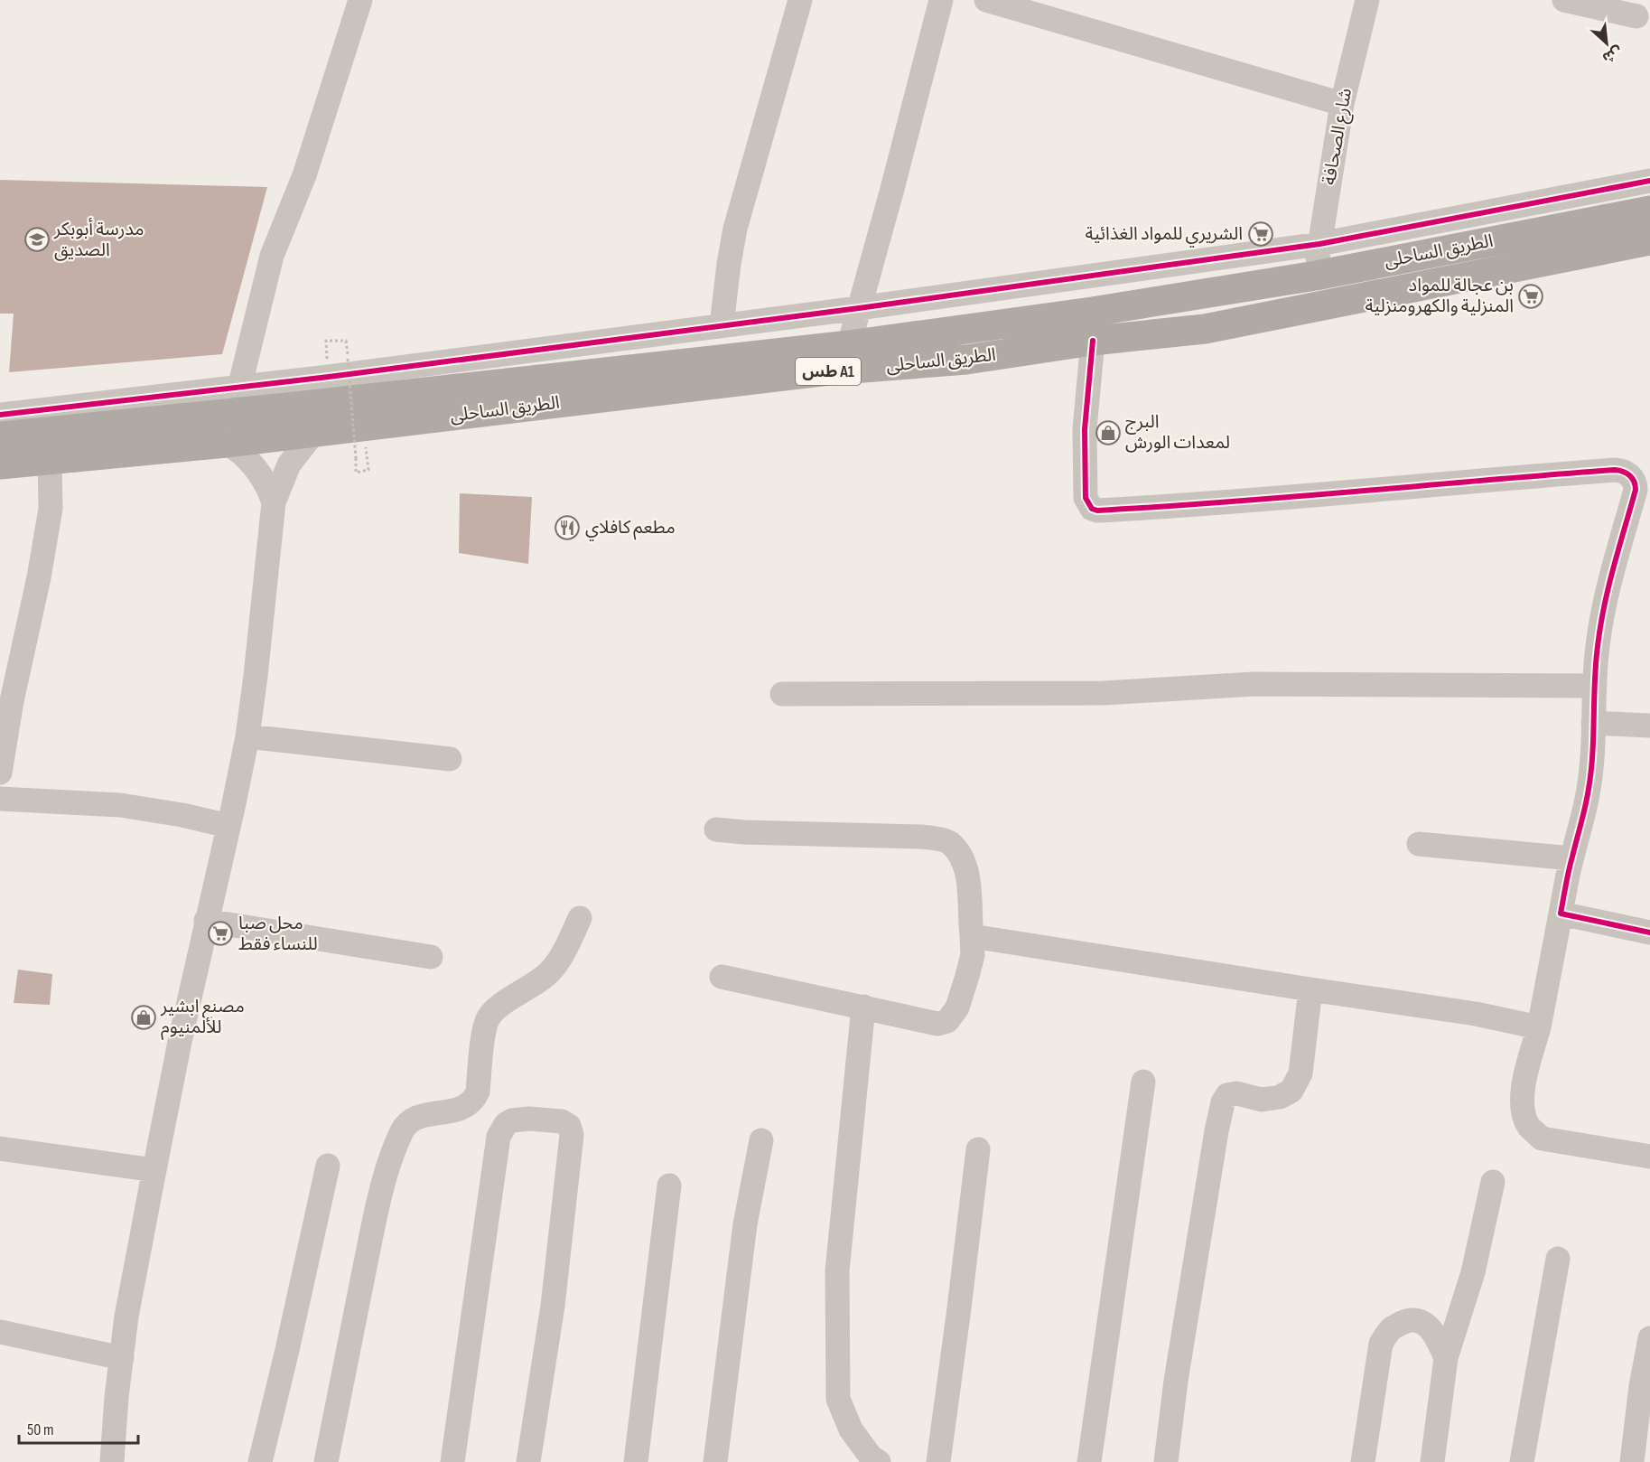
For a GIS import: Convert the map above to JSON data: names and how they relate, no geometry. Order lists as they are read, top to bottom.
{
  "streets": {
    "highway": ["الطريق الساحلى", "طس A1"],
    "street": ["شارع الصحافة"]
  },
  "crossings": [
    ["شارع الصحافة", "الطريق الساحلى"]
  ],
  "places": {
    "supermarket": ["الشريري للمواد الغذائية", "بن عجالة للمواد المنزلية والكهرومنزلية", "محل صبا للنساء فقط"],
    "school or university": ["مدرسة أبوبكر الصديق"],
    "shop": ["البرج لمعدات الورش", "مصنع ابشير للألمنيوم"],
    "restaurant": ["مطعم كافلاي"]
  },
  "scale_bar": "50 m",
  "north": "bottom right"
}
